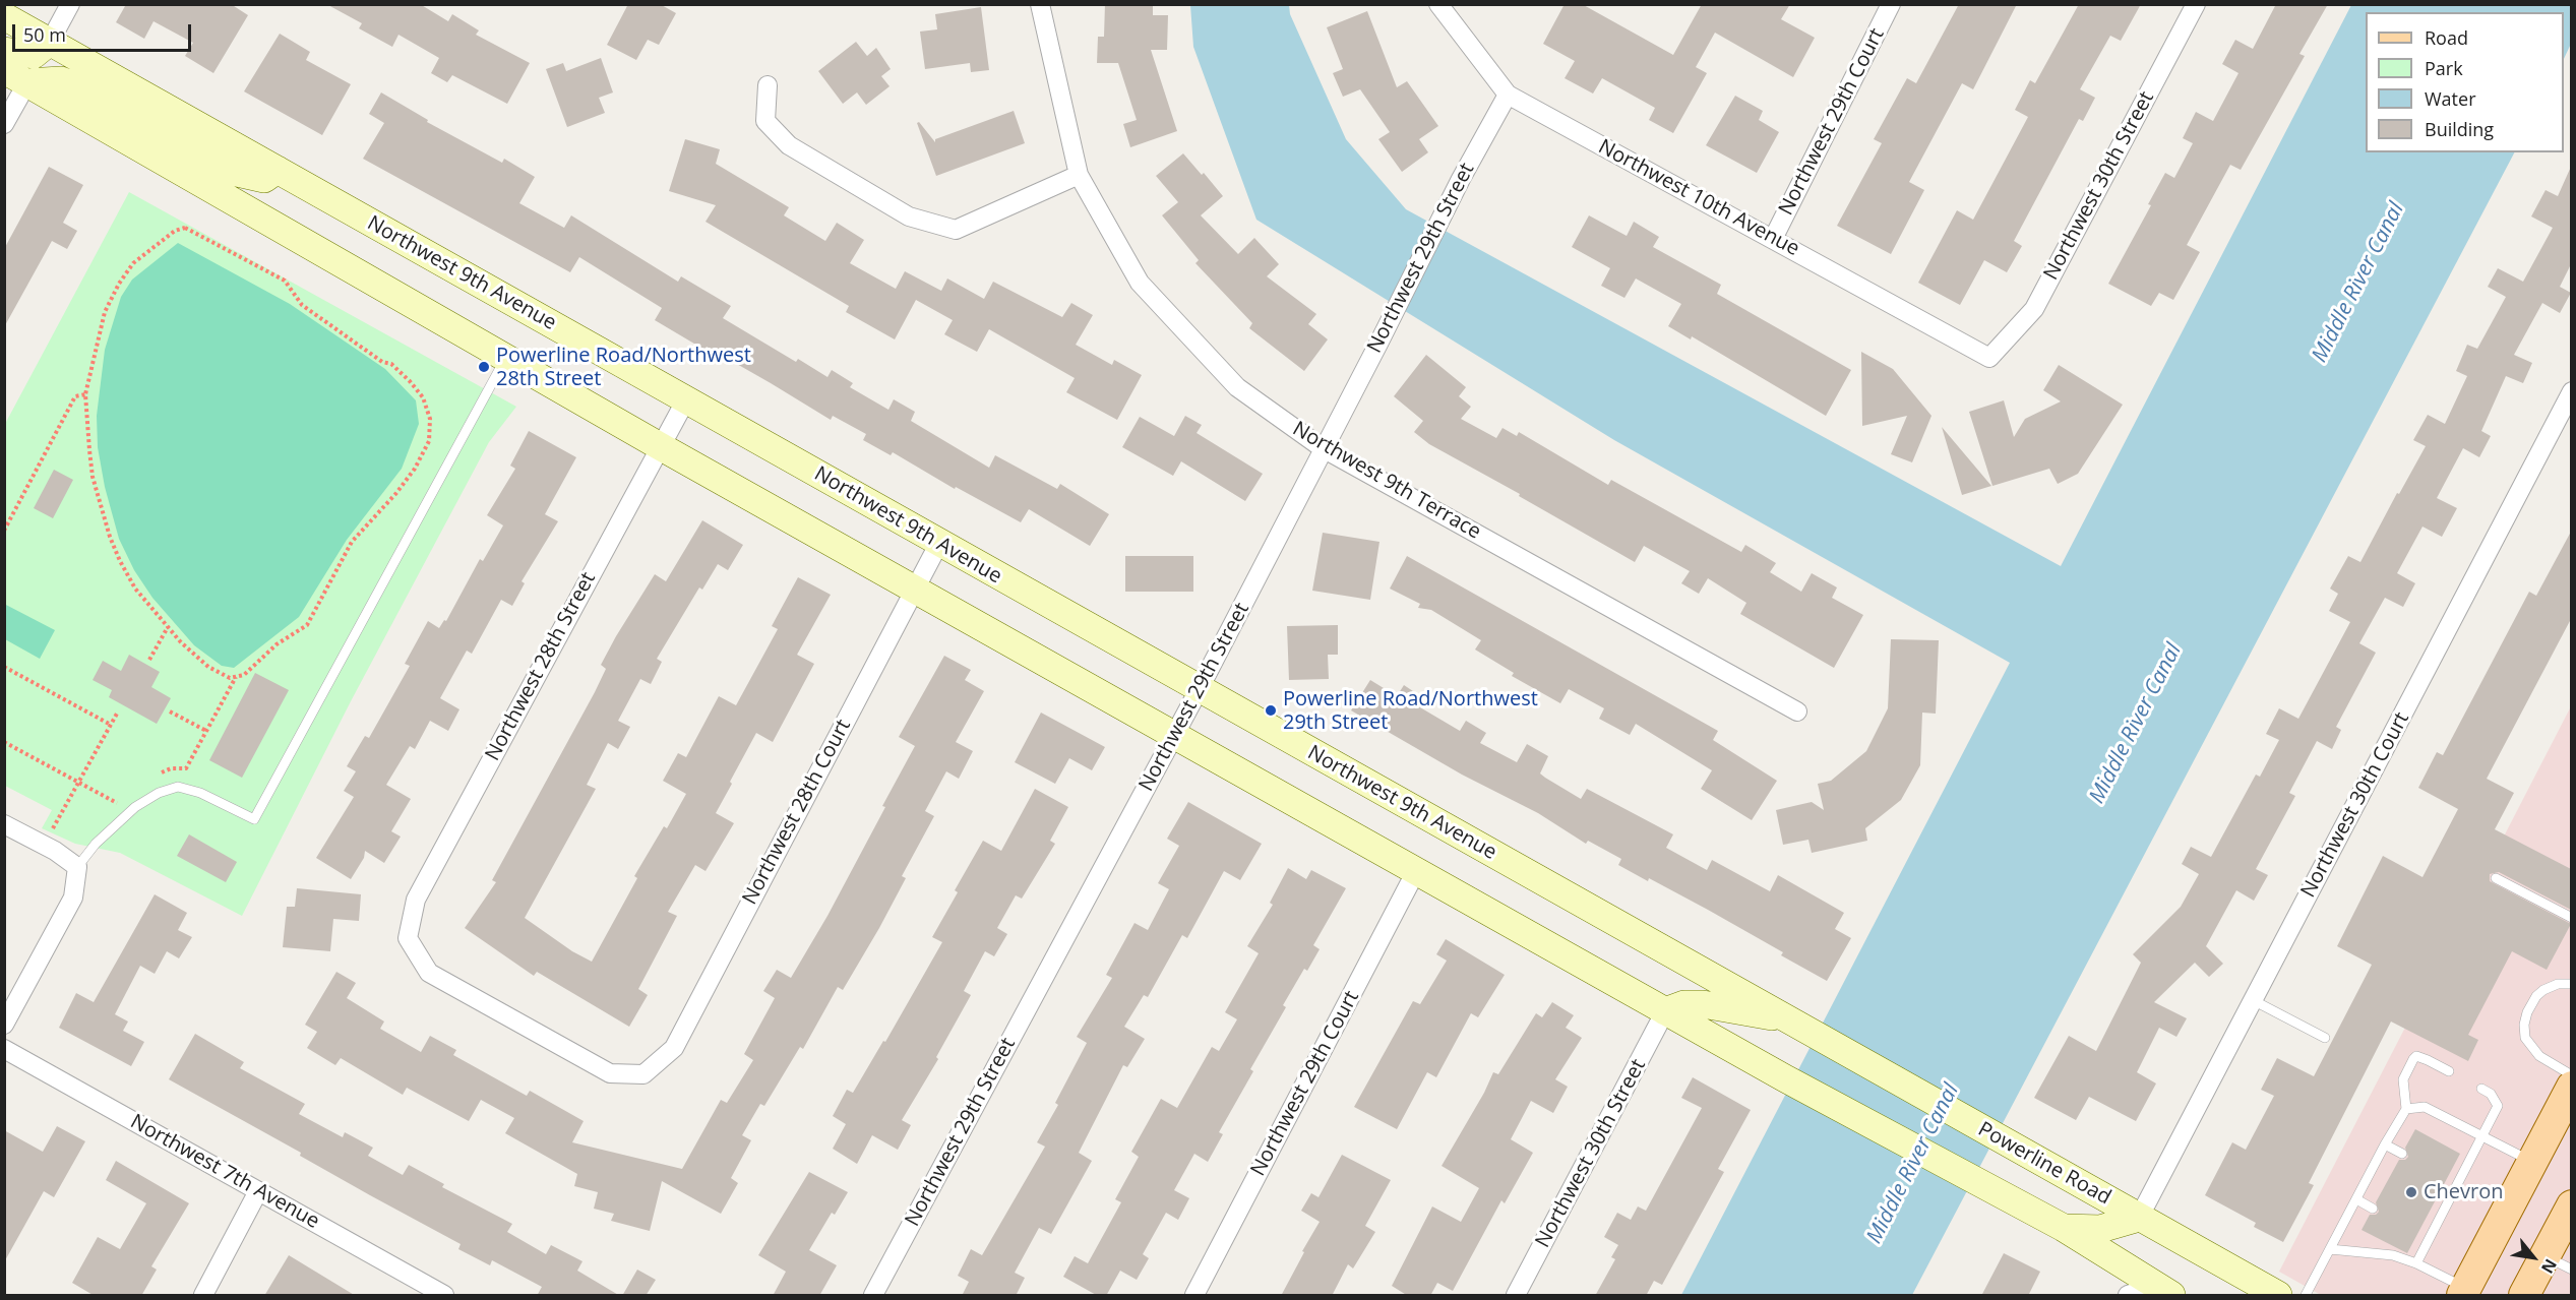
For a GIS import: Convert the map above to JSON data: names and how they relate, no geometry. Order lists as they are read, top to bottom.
{
  "streets": {
    "main road": ["Northwest 9th Avenue", "Powerline Road"],
    "street": [
      "Northwest 29th Court",
      "Northwest 30th Street",
      "Northwest 10th Avenue",
      "Northwest 29th Street",
      "Northwest 9th Terrace",
      "Northwest 28th Street",
      "Northwest 30th Court",
      "Northwest 28th Court",
      "Northwest 7th Avenue"
    ]
  },
  "crossings": [
    ["Northwest 29th Court", "Northwest 10th Avenue"],
    ["Northwest 30th Street", "Northwest 10th Avenue"],
    ["Northwest 10th Avenue", "Northwest 29th Street"],
    ["Northwest 29th Street", "Northwest 9th Avenue"],
    ["Northwest 29th Street", "Northwest 9th Terrace"],
    ["Northwest 9th Avenue", "Northwest 28th Street"],
    ["Northwest 9th Avenue", "Northwest 28th Court"],
    ["Northwest 9th Avenue", "Powerline Road"],
    ["Northwest 28th Street", "Northwest 28th Court"],
    ["Northwest 30th Court", "Powerline Road"]
  ],
  "water": ["Middle River Canal"],
  "places": ["Powerline Road/Northwest 28th Street", "Powerline Road/Northwest 29th Street", "Chevron"],
  "legend": [
    "Road",
    "Park",
    "Water",
    "Building"
  ],
  "scale_bar": "50 m",
  "north": "bottom right"
}
